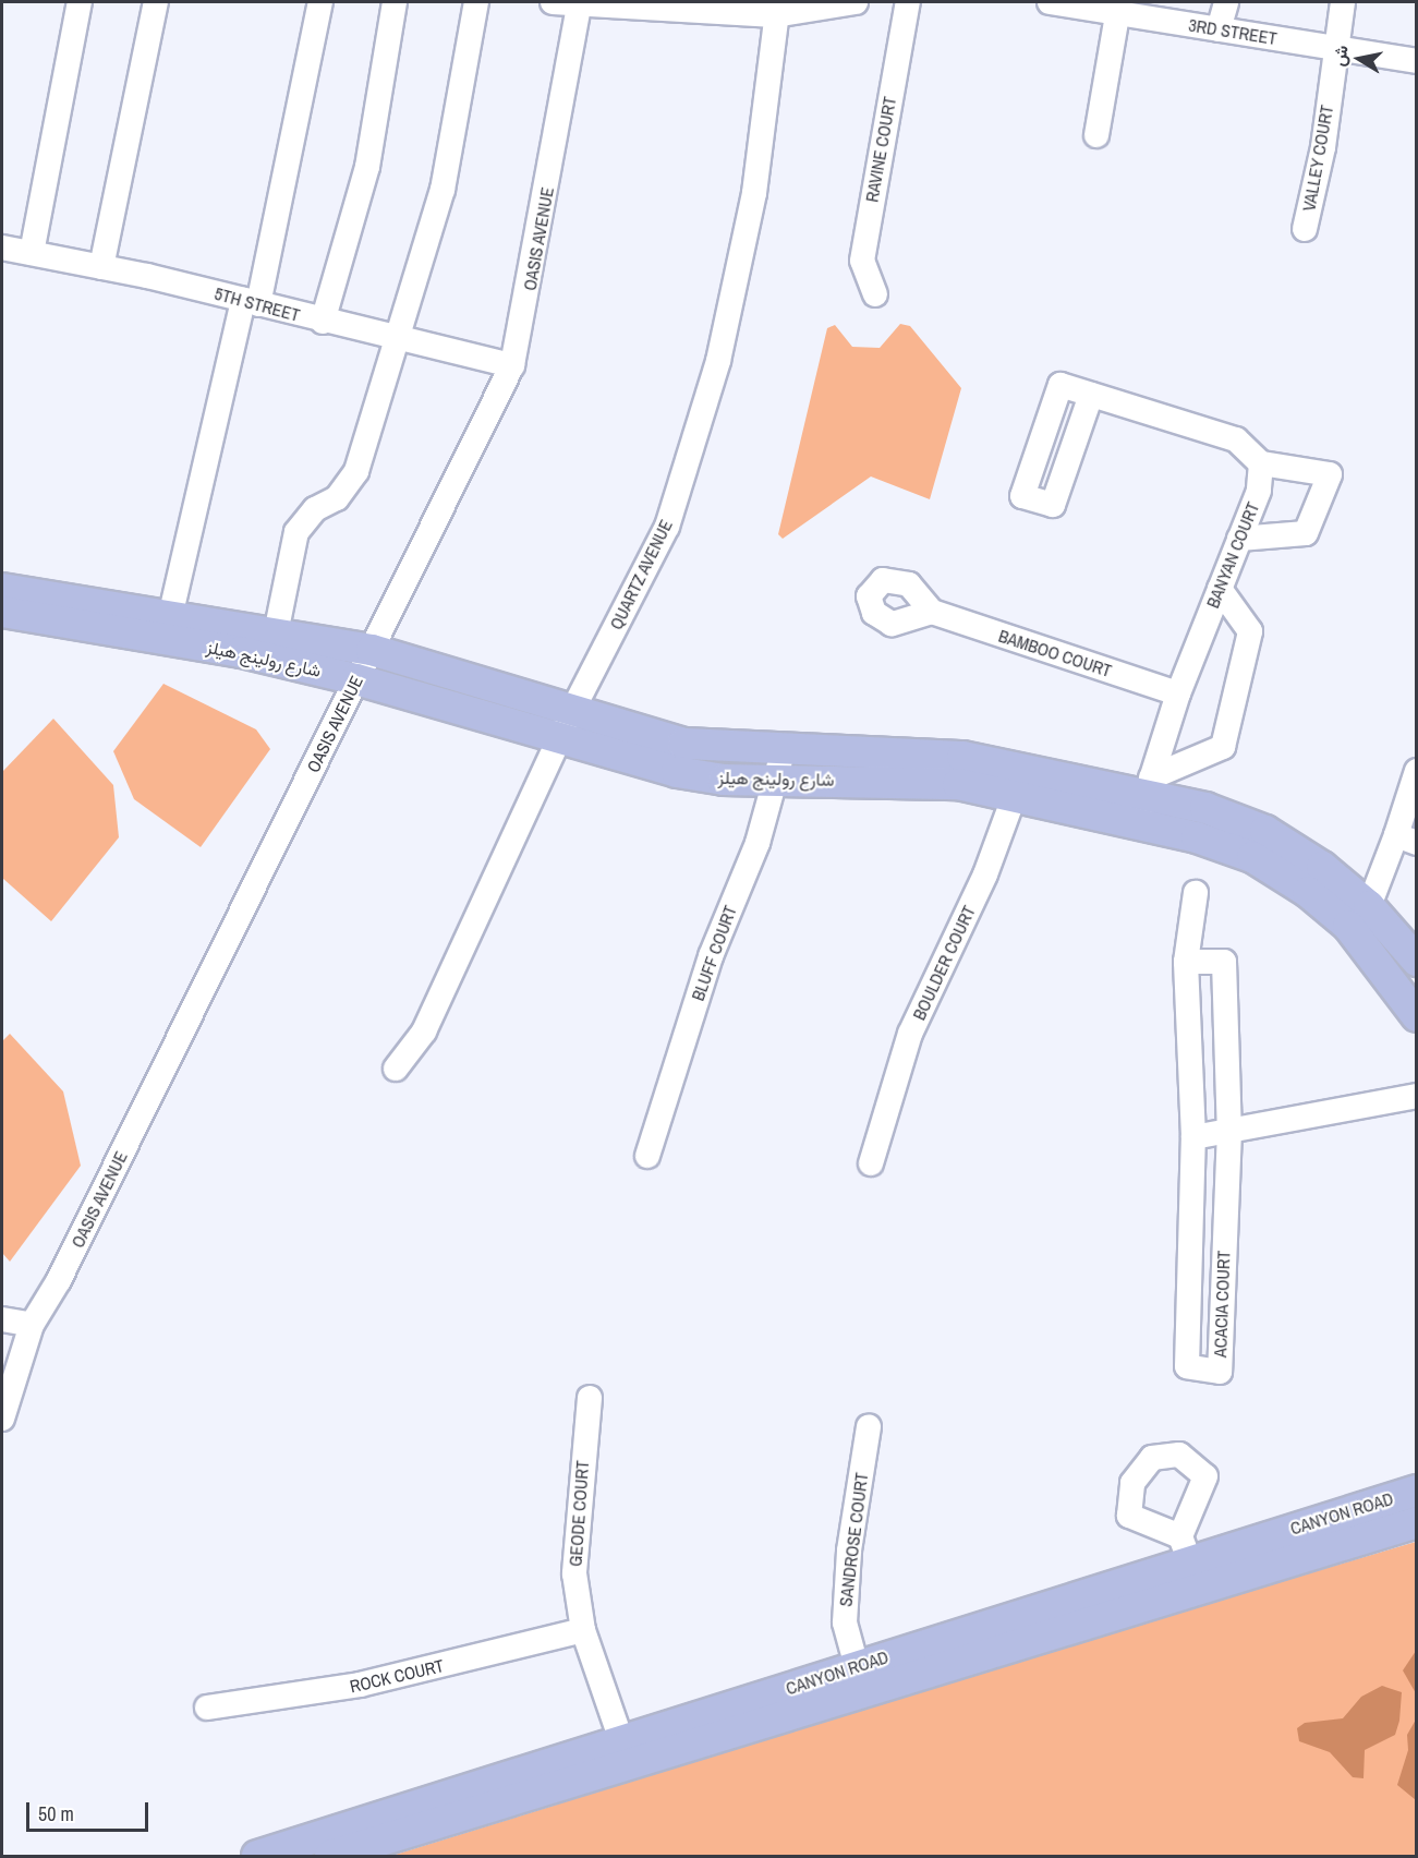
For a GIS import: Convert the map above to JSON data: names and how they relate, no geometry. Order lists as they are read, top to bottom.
{
  "streets": {
    "main road": ["شارع رولينج هيلز", "CANYON ROAD"],
    "street": [
      "3RD STREET",
      "RAVINE COURT",
      "VALLEY COURT",
      "OASIS AVENUE",
      "5TH STREET",
      "BANYAN COURT",
      "QUARTZ AVENUE",
      "BAMBOO COURT",
      "BLUFF COURT",
      "BOULDER COURT",
      "ACACIA COURT",
      "GEODE COURT",
      "SANDROSE COURT",
      "ROCK COURT"
    ]
  },
  "crossings": [
    ["3RD STREET", "VALLEY COURT"],
    ["OASIS AVENUE", "5TH STREET"],
    ["OASIS AVENUE", "شارع رولينج هيلز"],
    ["BANYAN COURT", "BAMBOO COURT"],
    ["BANYAN COURT", "شارع رولينج هيلز"],
    ["QUARTZ AVENUE", "شارع رولينج هيلز"],
    ["شارع رولينج هيلز", "BLUFF COURT"],
    ["شارع رولينج هيلز", "BOULDER COURT"],
    ["GEODE COURT", "CANYON ROAD"],
    ["GEODE COURT", "ROCK COURT"],
    ["CANYON ROAD", "SANDROSE COURT"]
  ],
  "scale_bar": "50 m",
  "north": "left"
}
